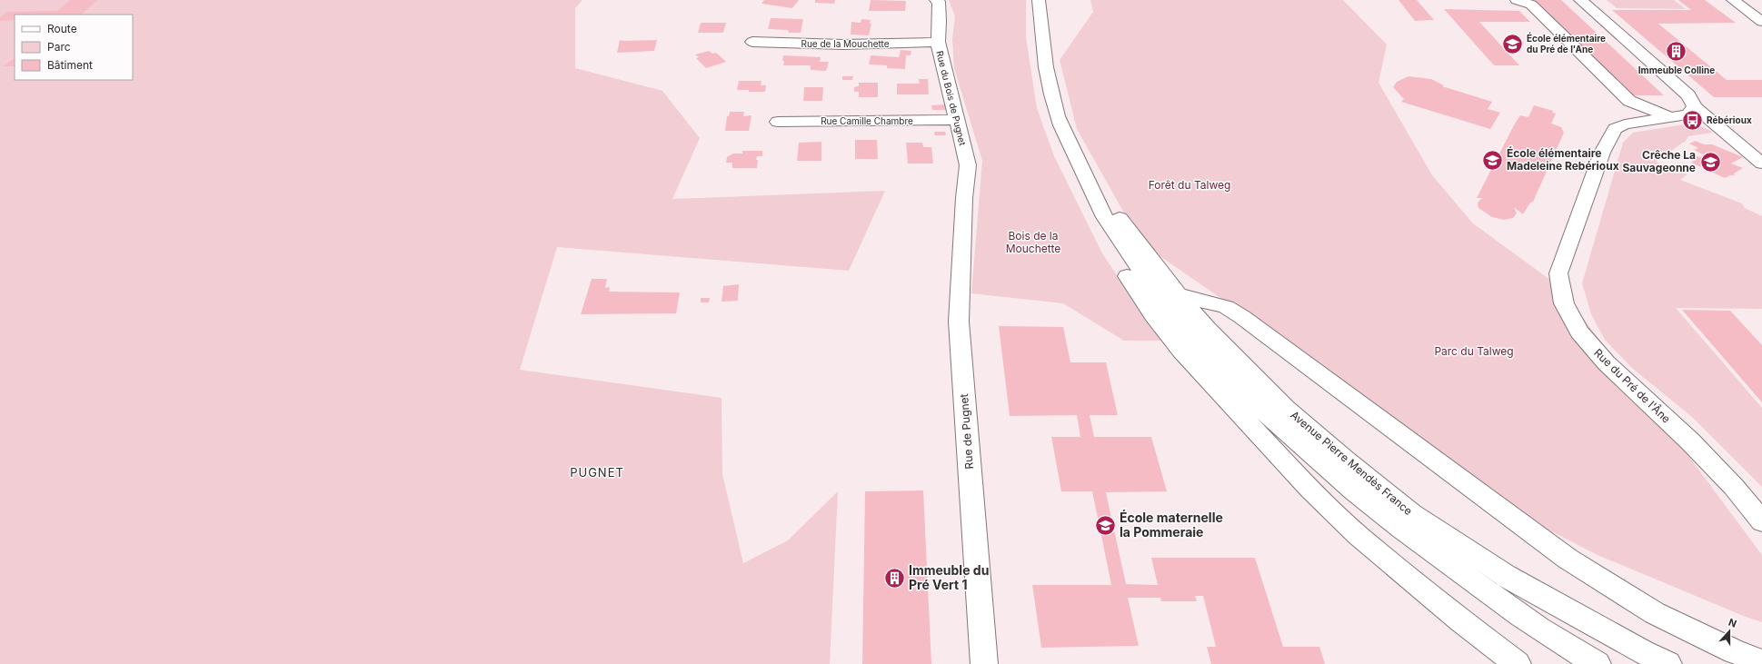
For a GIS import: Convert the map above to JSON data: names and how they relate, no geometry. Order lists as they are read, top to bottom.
{
  "streets": {
    "street": [
      "Rue de la Mouchette",
      "Rue du Bois de Pugnet",
      "Rue Camille Chambre",
      "Rue du Pré de l'Âne",
      "Rue de Pugnet",
      "Avenue Pierre Mendès France"
    ]
  },
  "crossings": [
    ["Rue de la Mouchette", "Rue du Bois de Pugnet"],
    ["Rue du Bois de Pugnet", "Rue Camille Chambre"],
    ["Rue du Bois de Pugnet", "Rue de Pugnet"]
  ],
  "districts": ["PUGNET"],
  "parks": ["Forêt du Talweg", "Bois de la Mouchette", "Parc du Talweg"],
  "places": {
    "school or university": [
      "École élémentaire du Pré de l'Ane",
      "École élémentaire Madeleine Rebérioux",
      "Crêche La Sauvageonne",
      "École maternelle la Pommeraie"
    ],
    "building": ["Immeuble Colline", "Immeuble du Pré Vert 1"],
    "bus stop": ["Rébérioux"]
  },
  "legend": ["Route", "Parc", "Bâtiment"],
  "north": "top"
}
